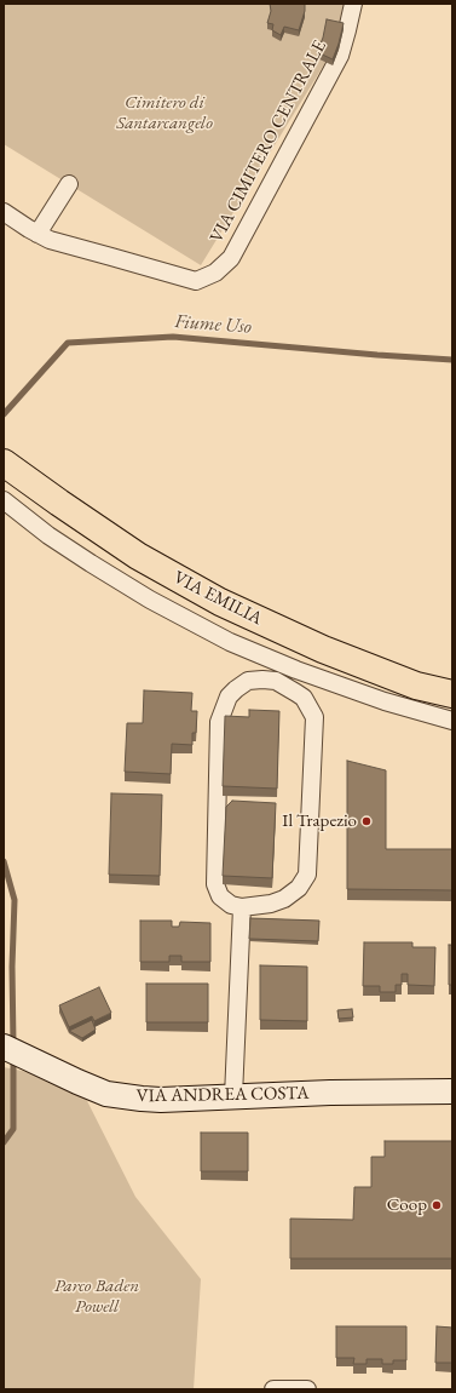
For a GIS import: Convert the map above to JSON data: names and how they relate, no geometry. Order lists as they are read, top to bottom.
{
  "streets": {
    "main road": ["VIA EMILIA"],
    "street": ["VIA CIMITERO CENTRALE", "VIA ANDREA COSTA"]
  },
  "water": ["Fiume Uso"],
  "parks": ["Cimitero di Santarcangelo", "Parco Baden Powell"],
  "places": ["Il Trapezio", "Coop"]
}
